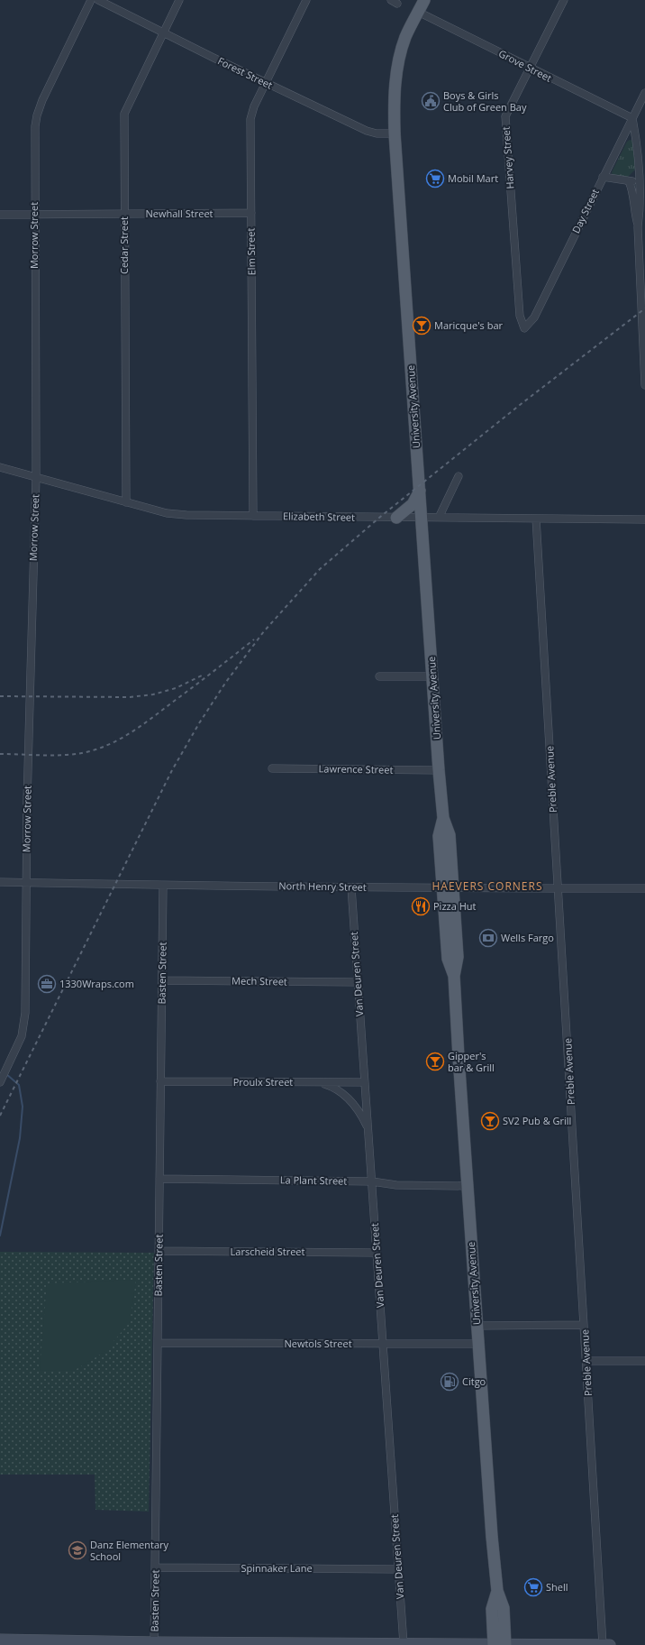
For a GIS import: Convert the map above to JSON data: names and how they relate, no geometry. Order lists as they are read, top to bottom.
{
  "streets": {
    "main road": ["University Avenue"],
    "street": [
      "Grove Street",
      "Forest Street",
      "Harvey Street",
      "Day Street",
      "Newhall Street",
      "Morrow Street",
      "Cedar Street",
      "Elm Street",
      "Elizabeth Street",
      "Lawrence Street",
      "Preble Avenue",
      "North Henry Street",
      "Basten Street",
      "Van Deuren Street",
      "Mech Street",
      "Proulx Street",
      "La Plant Street",
      "Larscheid Street",
      "Newtols Street",
      "Spinnaker Lane"
    ]
  },
  "crossings": [
    ["Grove Street", "Harvey Street"],
    ["Grove Street", "Day Street"],
    ["Grove Street", "University Avenue"],
    ["Forest Street", "Cedar Street"],
    ["Forest Street", "Elm Street"],
    ["Forest Street", "University Avenue"],
    ["Harvey Street", "Day Street"],
    ["Newhall Street", "Morrow Street"],
    ["Newhall Street", "Cedar Street"],
    ["Newhall Street", "Elm Street"],
    ["Morrow Street", "Elizabeth Street"],
    ["Morrow Street", "North Henry Street"],
    ["Cedar Street", "Elizabeth Street"],
    ["Elm Street", "Elizabeth Street"],
    ["University Avenue", "Elizabeth Street"],
    ["University Avenue", "Lawrence Street"],
    ["University Avenue", "North Henry Street"],
    ["University Avenue", "La Plant Street"],
    ["University Avenue", "Newtols Street"],
    ["Elizabeth Street", "Preble Avenue"],
    ["Preble Avenue", "North Henry Street"],
    ["North Henry Street", "Basten Street"],
    ["North Henry Street", "Van Deuren Street"],
    ["Basten Street", "Mech Street"],
    ["Basten Street", "Proulx Street"],
    ["Basten Street", "La Plant Street"],
    ["Basten Street", "Larscheid Street"],
    ["Basten Street", "Newtols Street"],
    ["Basten Street", "Spinnaker Lane"],
    ["Van Deuren Street", "Mech Street"],
    ["Van Deuren Street", "Proulx Street"],
    ["Van Deuren Street", "La Plant Street"],
    ["Van Deuren Street", "Larscheid Street"],
    ["Van Deuren Street", "Newtols Street"],
    ["Van Deuren Street", "Spinnaker Lane"]
  ],
  "districts": ["HAEVERS CORNERS"],
  "places": {
    "public building": ["Boys & Girls Club of Green Bay"],
    "supermarket": ["Mobil Mart", "Shell"],
    "bar": ["Maricque's bar", "Gipper's bar & Grill", "SV2 Pub & Grill"],
    "restaurant": ["Pizza Hut"],
    "bank": ["Wells Fargo"],
    "office": ["1330Wraps.com"],
    "fuel station": ["Citgo"],
    "school or university": ["Danz Elementary School"]
  }
}
